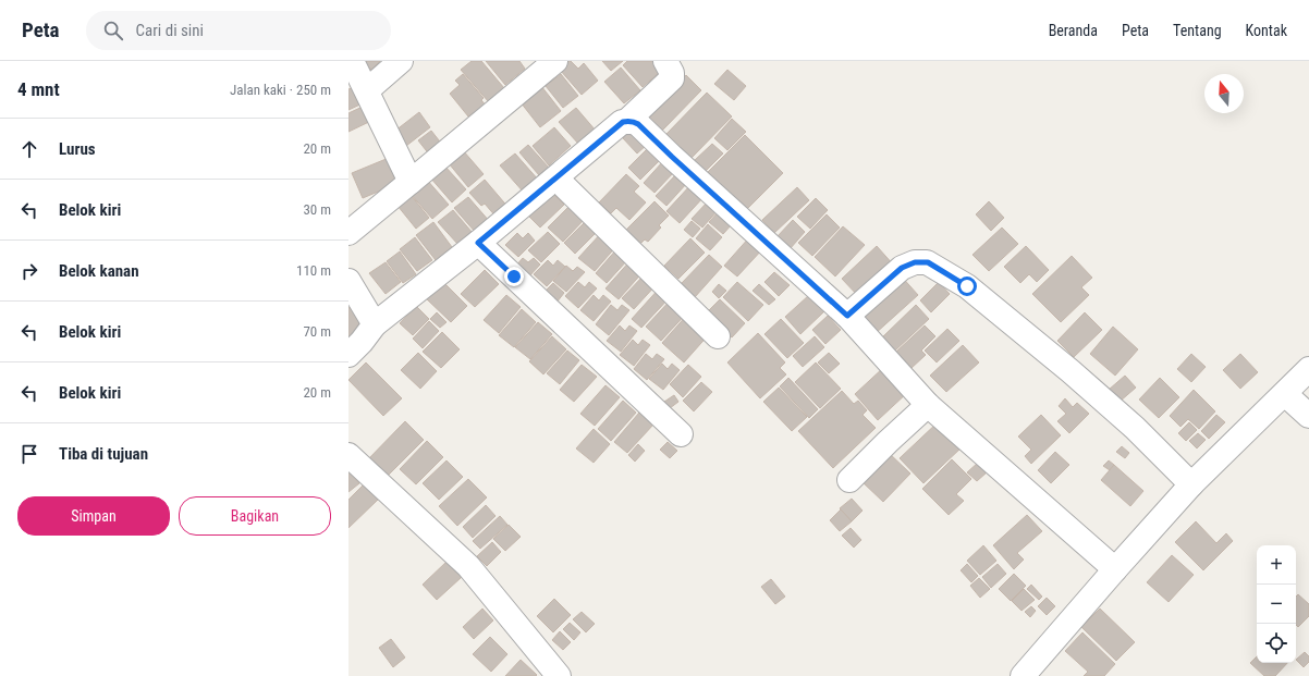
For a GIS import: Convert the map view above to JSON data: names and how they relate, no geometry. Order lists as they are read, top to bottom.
{
  "north": "top",
  "page": {
    "header": "Peta",
    "search": "Cari di sini",
    "nav": [
      "Beranda",
      "Peta",
      "Tentang",
      "Kontak"
    ],
    "heading": ["4 mnt", "Jalan kaki · 250 m"],
    "list": [
      ["Lurus", "20 m"],
      ["Belok kiri", "30 m"],
      ["Belok kanan", "110 m"],
      ["Belok kiri", "70 m"],
      ["Belok kiri", "20 m"],
      "Tiba di tujuan"
    ],
    "buttons": ["Simpan", "Bagikan"],
    "map_buttons": ["+", "−"]
  }
}
